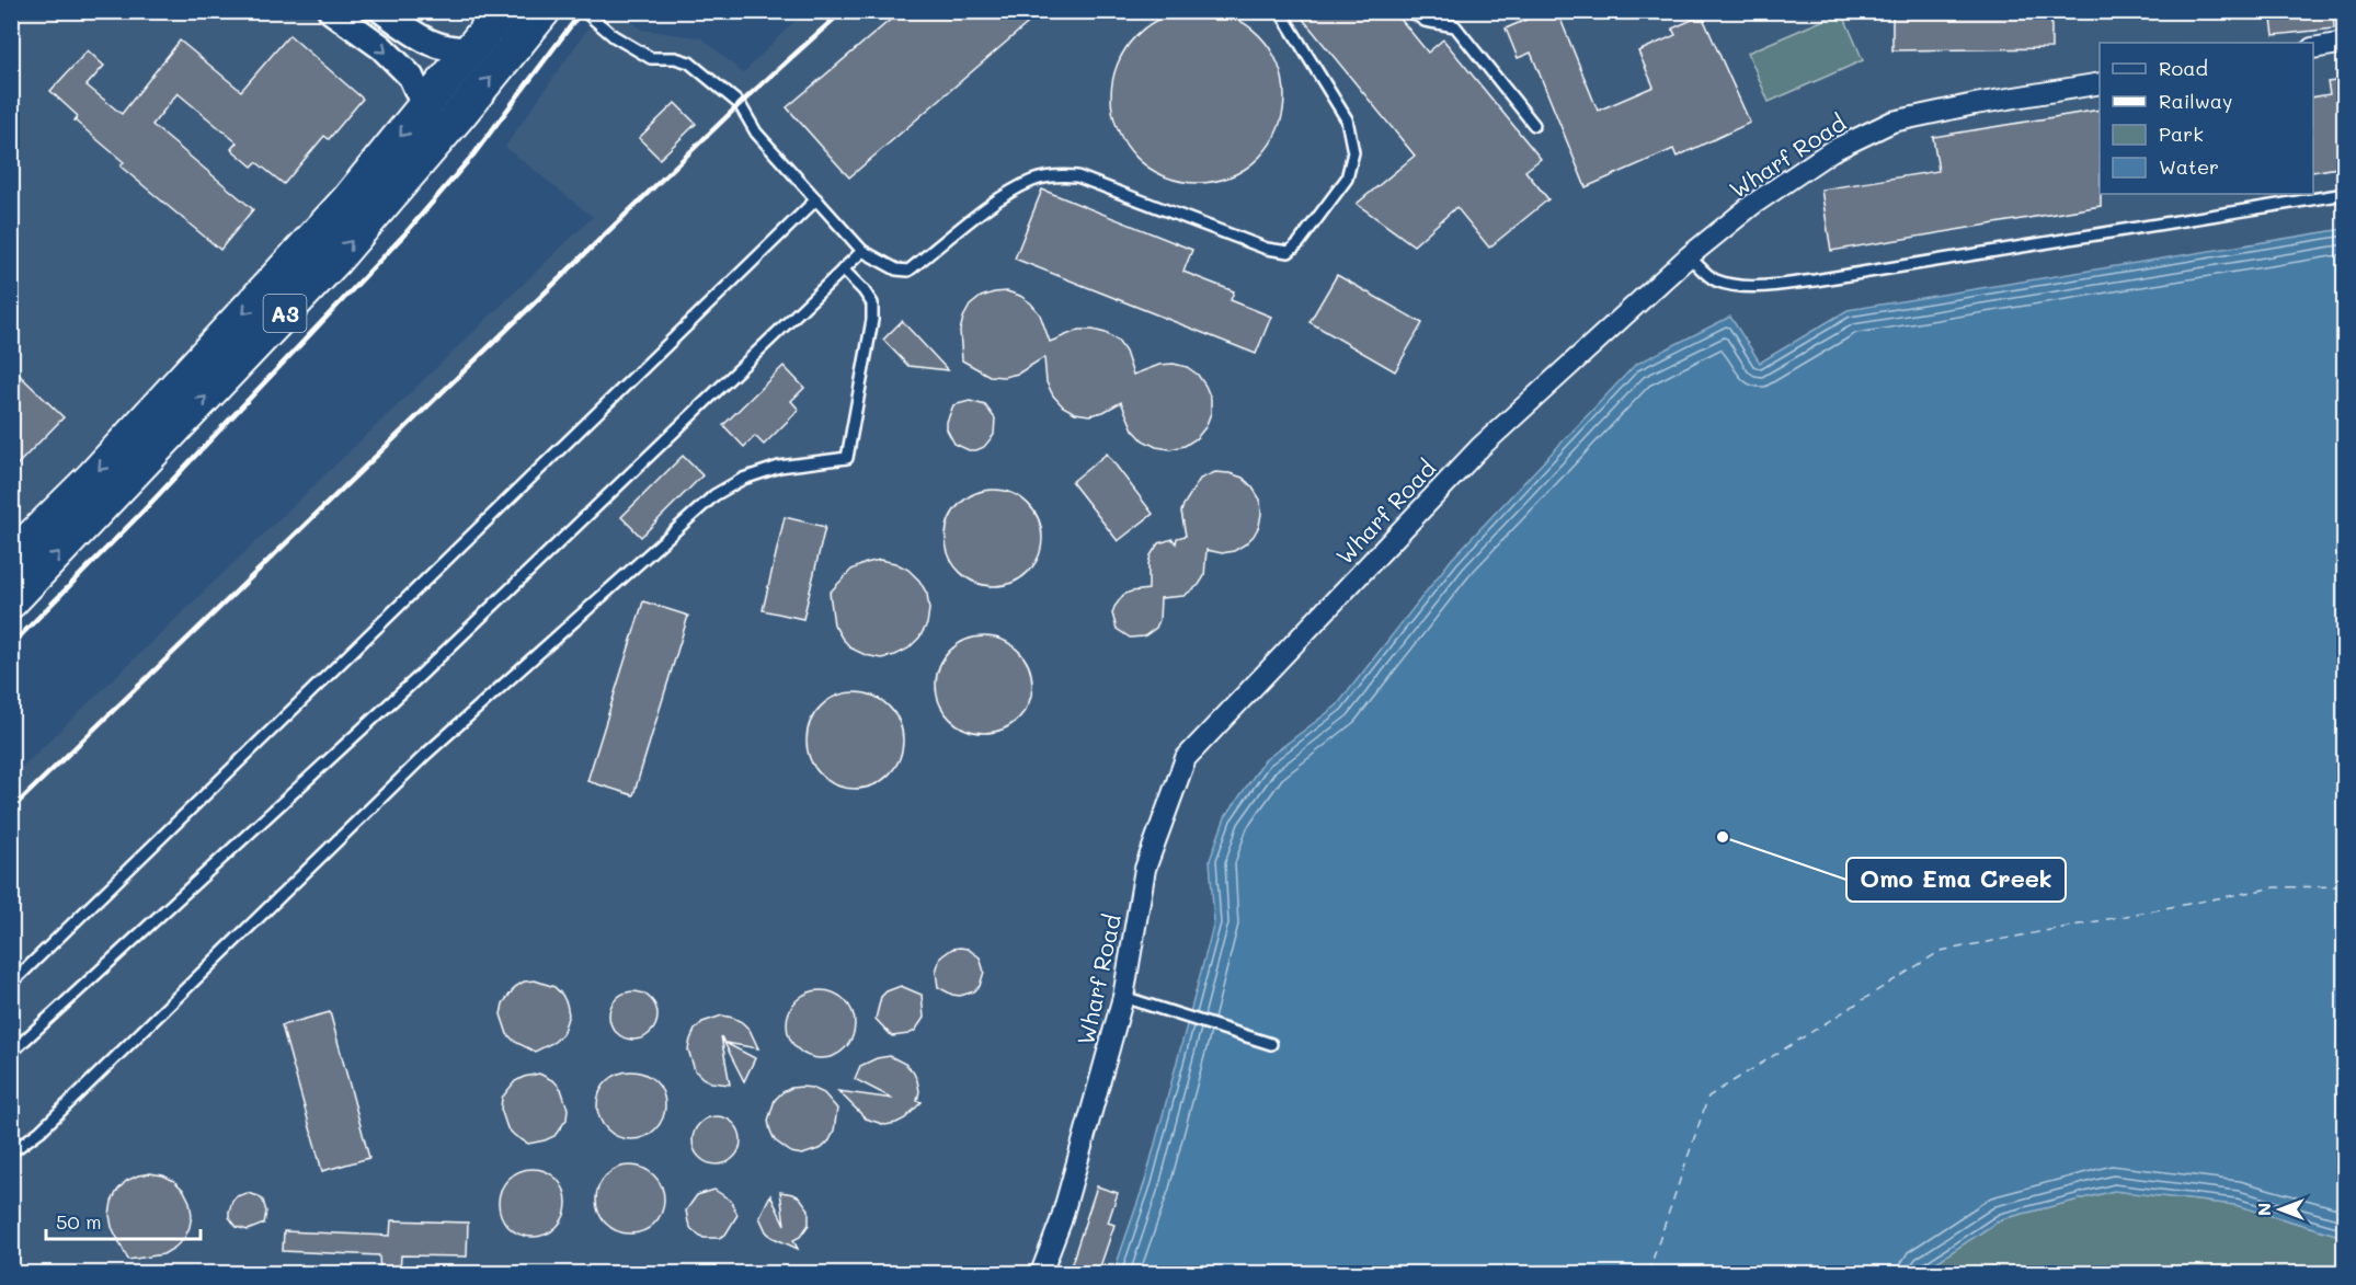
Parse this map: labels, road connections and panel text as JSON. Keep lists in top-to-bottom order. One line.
{"streets":{"highway":["A3"],"street":["Wharf Road"]},"places":["Omo Ema Creek"],"legend":["Road","Railway","Park","Water"],"scale_bar":"50 m","north":"left"}
